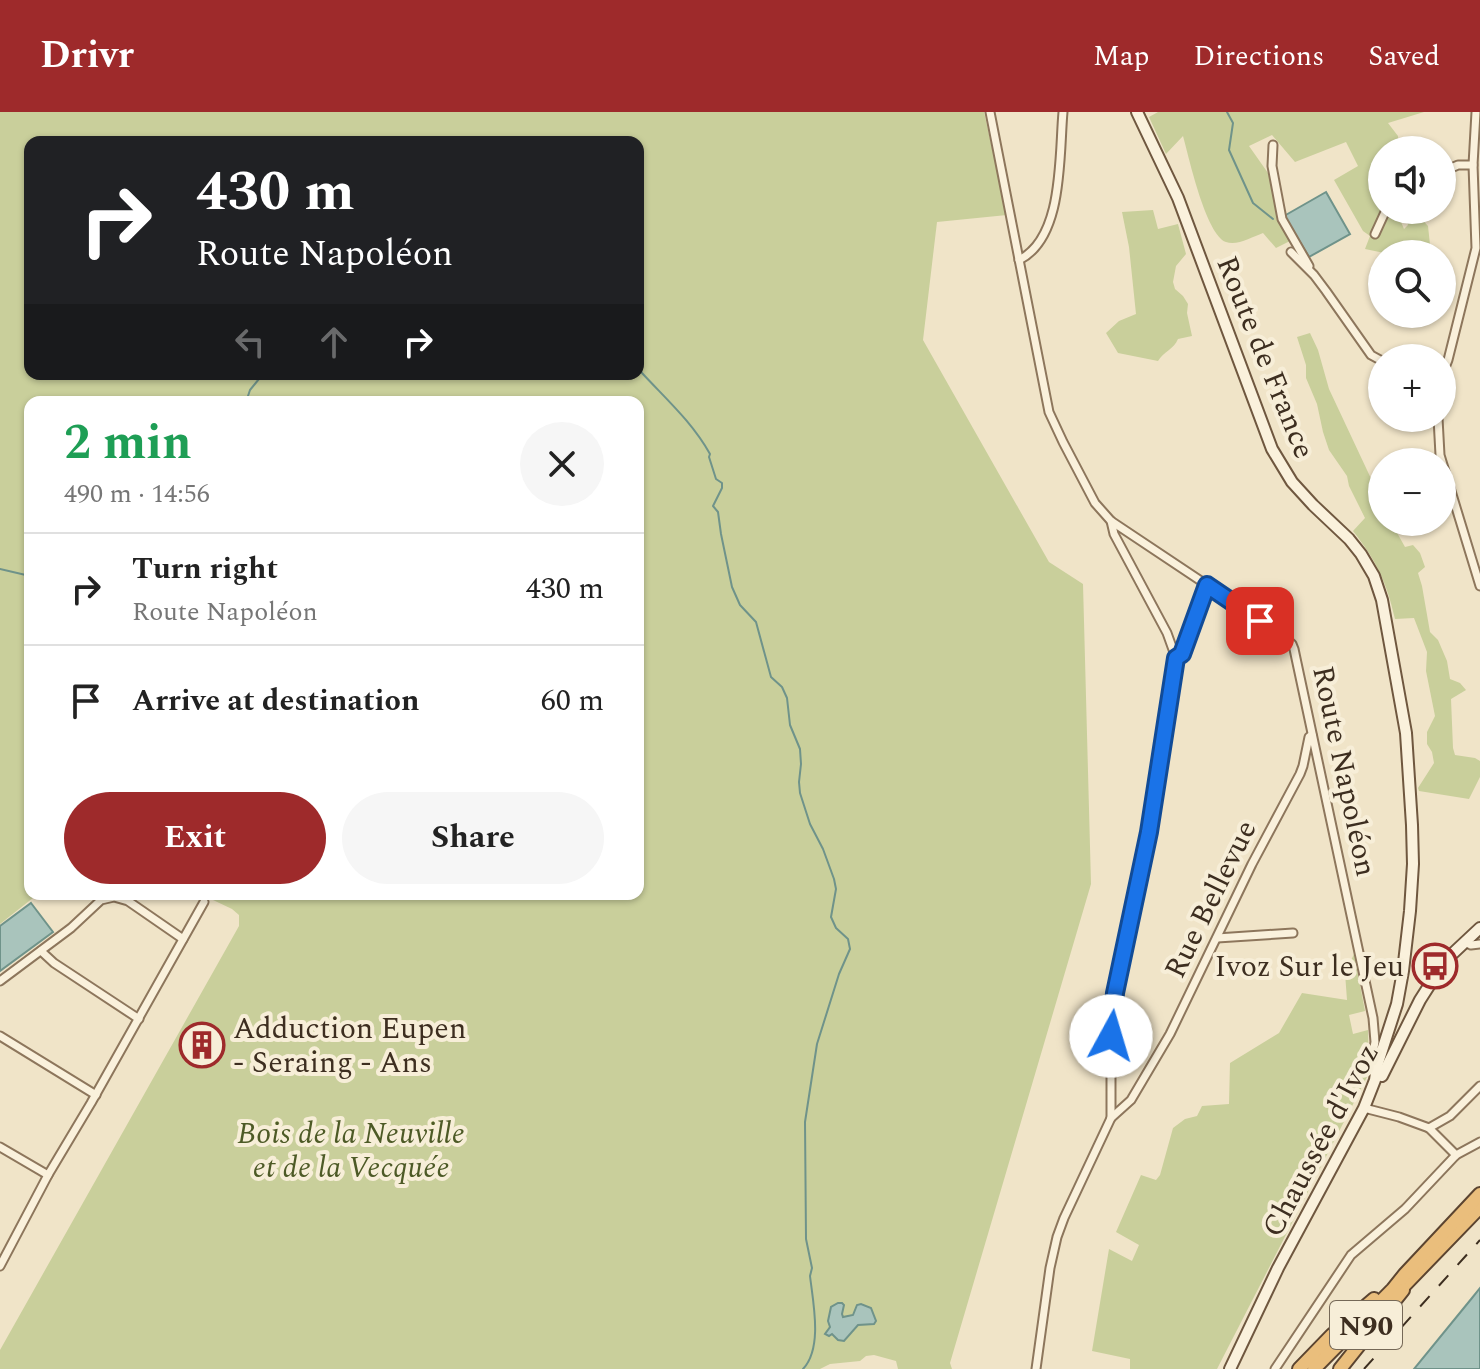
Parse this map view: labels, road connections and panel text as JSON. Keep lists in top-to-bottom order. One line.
{"streets":{"highway":["N90"],"main road":["Route de France","Chaussée d'Ivoz"],"street":["Route Napoléon","Rue Bellevue"]},"crossings":[["Route de France","Route Napoléon"],["Route de France","Chaussée d'Ivoz"],["Route Napoléon","Rue Bellevue"],["Route Napoléon","Chaussée d'Ivoz"]],"parks":["Bois de la Neuville et de la Vecquée"],"places":{"bus stop":["Ivoz Sur le Jeu"],"building":["Adduction Eupen - Seraing - Ans"]},"page":{"header":"Drivr","nav":["Map","Directions","Saved"],"map_buttons":["+","−"],"turn":["430 m","Route Napoléon"],"heading":["2 min","490 m · 14:56"],"list":[{"name":"Turn right","note":"Route Napoléon","value":"430 m"},{"name":"Arrive at destination","value":"60 m"}],"buttons":["Exit","Share"]}}
